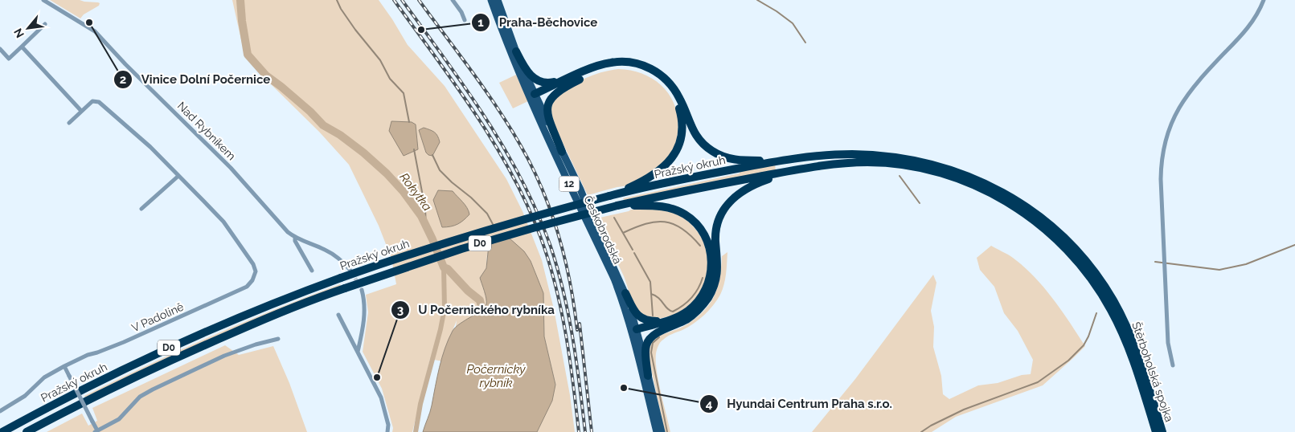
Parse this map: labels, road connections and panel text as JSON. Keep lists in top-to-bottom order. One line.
{"streets":{"highway":["Pražský okruh","D0","Štěrboholská spojka"],"main road":["12","Českobrodská"],"street":["Nad Rybníkem","V Padolině"]},"crossings":[["Pražský okruh","Štěrboholská spojka"]],"water":["Rokytka","Počernický rybník"],"places":["Vinice Dolní Počernice","Praha-Běchovice","U Počernického rybníka","Hyundai Centrum Praha s.r.o."],"north":"bottom left"}
